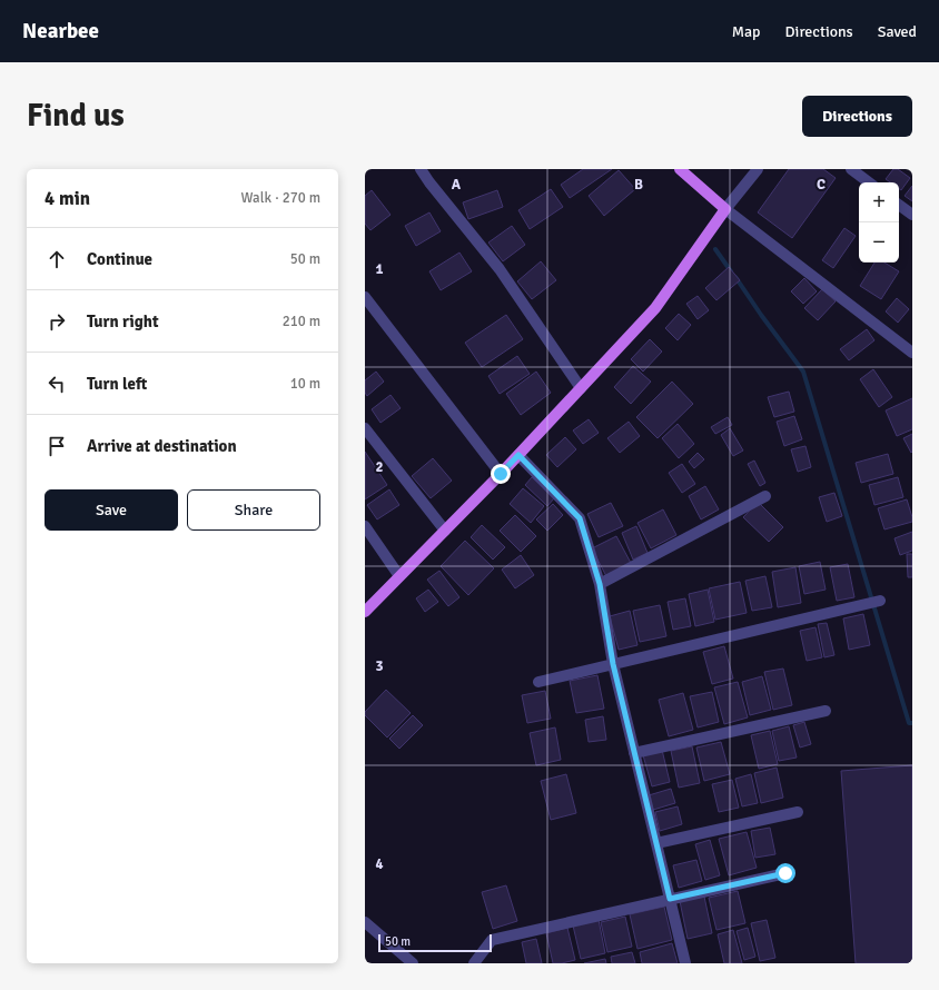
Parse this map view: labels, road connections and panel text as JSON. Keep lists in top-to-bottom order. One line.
{"scale_bar":"50 m","page":{"header":"Nearbee","nav":["Map","Directions","Saved"],"buttons":["Directions",["Save","Share"]],"title":"Find us","heading":["4 min","Walk · 270 m"],"map_buttons":["+","−"],"list":[["Continue","50 m"],["Turn right","210 m"],["Turn left","10 m"],"Arrive at destination"],"scale":"50 m"},"grid":{"columns":["A","B","C"],"rows":["1","2","3","4"]}}
